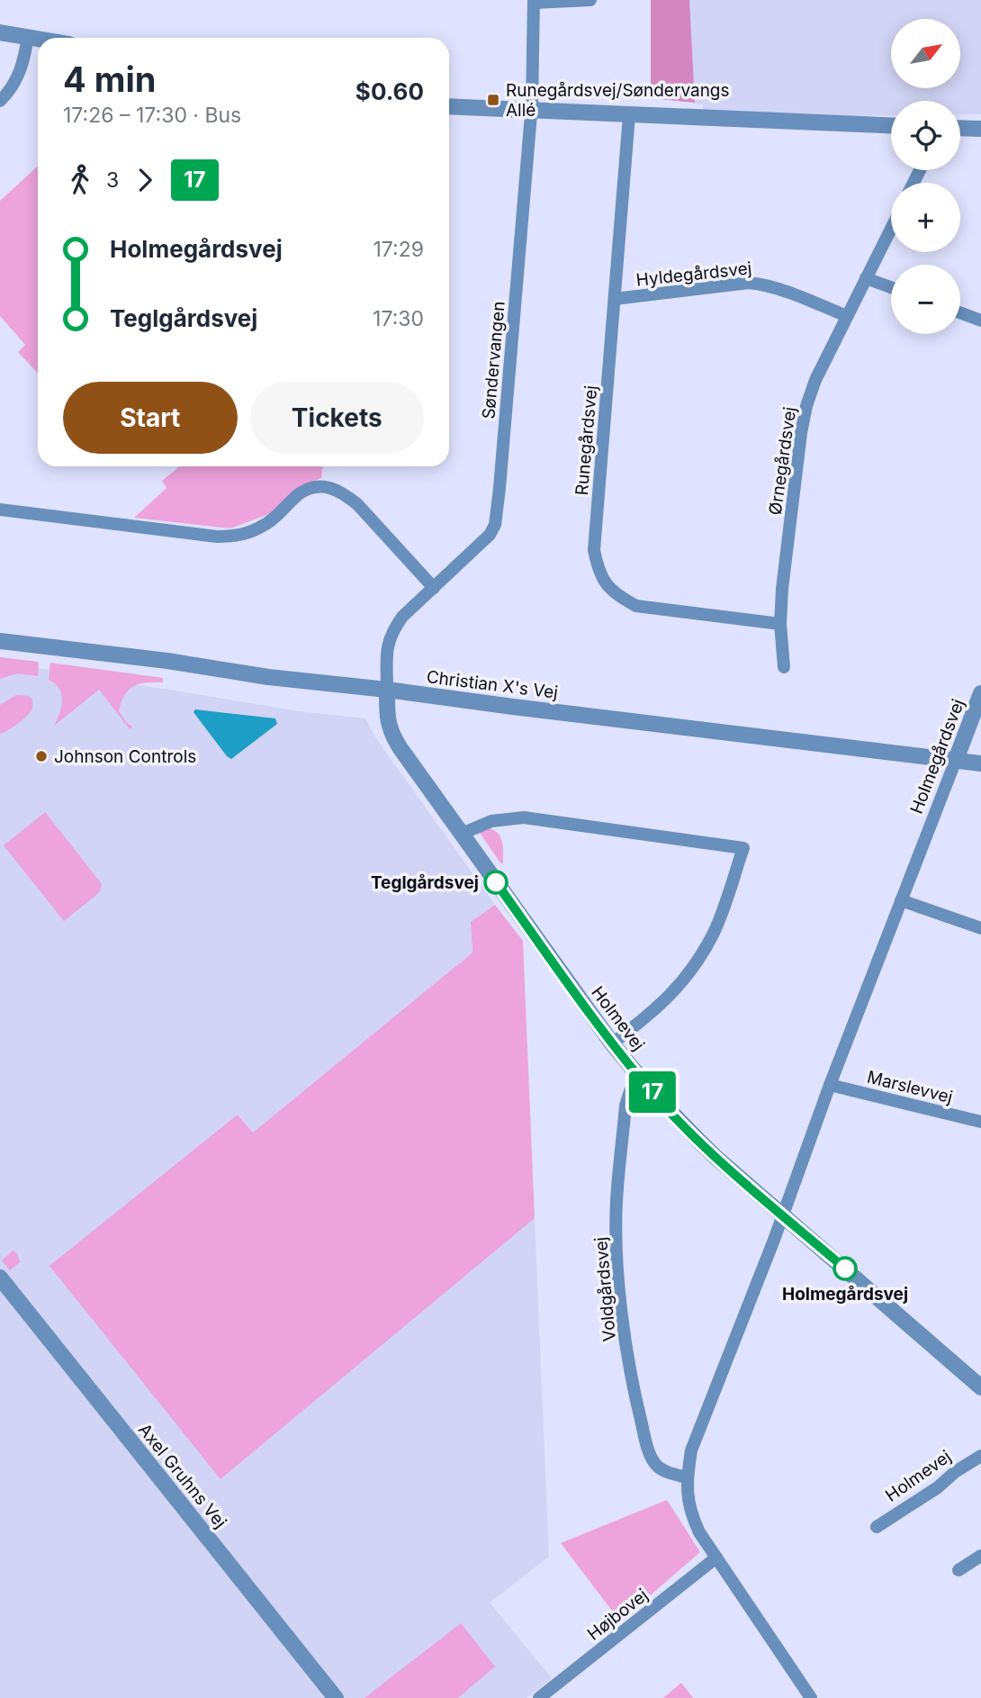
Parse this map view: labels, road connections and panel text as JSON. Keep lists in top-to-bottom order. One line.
{"streets":{"street":["Hyldegårdsvej","Søndervangen","Runegårdsvej","Ørnegårdsvej","Christian X's Vej","Holmegårdsvej","Holmevej","Marslevvej","Voldgårdsvej","Axel Gruhns Vej","Højbovej"]},"crossings":[["Hyldegårdsvej","Runegårdsvej"],["Hyldegårdsvej","Ørnegårdsvej"],["Søndervangen","Christian X's Vej"],["Søndervangen","Holmevej"],["Runegårdsvej","Ørnegårdsvej"],["Christian X's Vej","Holmegårdsvej"],["Christian X's Vej","Holmevej"],["Holmegårdsvej","Holmevej"],["Holmegårdsvej","Marslevvej"],["Holmegårdsvej","Voldgårdsvej"],["Holmegårdsvej","Højbovej"],["Holmevej","Voldgårdsvej"]],"places":{"transit":["Runegårdsvej/Søndervangs Allé"],"other":["Johnson Controls","Teglgårdsvej","Holmegårdsvej"]},"lines":["bus line 17"],"north":"top right","page":{"on_map":"17","map_buttons":["+","−"],"heading":["4 min","17:26 – 17:30 · Bus","$0.60"],"legs":["3","17"],"list":[{"name":"Holmegårdsvej","value":"17:29"},{"name":"Teglgårdsvej","value":"17:30"}],"buttons":["Start","Tickets"]}}
